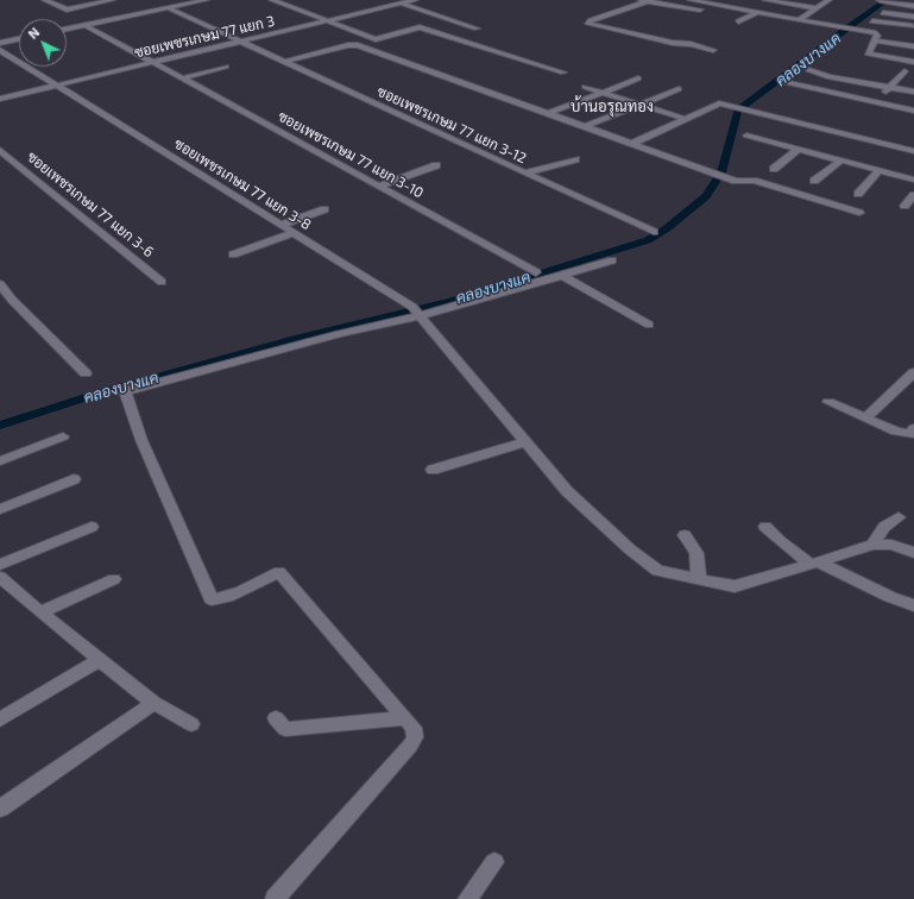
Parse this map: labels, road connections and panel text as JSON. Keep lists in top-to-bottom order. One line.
{"streets":{"street":["ซอยเพชรเกษม 77 แยก 3","ซอยเพชรเกษม 77 แยก 3-12","ซอยเพชรเกษม 77 แยก 3-10","ซอยเพชรเกษม 77 แยก 3-8","ซอยเพชรเกษม 77 แยก 3-6"]},"crossings":[["ซอยเพชรเกษม 77 แยก 3","ซอยเพชรเกษม 77 แยก 3-12"],["ซอยเพชรเกษม 77 แยก 3","ซอยเพชรเกษม 77 แยก 3-10"],["ซอยเพชรเกษม 77 แยก 3","ซอยเพชรเกษม 77 แยก 3-8"]],"districts":["บ้านอรุณทอง"],"water":["คลองบางแค"],"north":"top left"}
